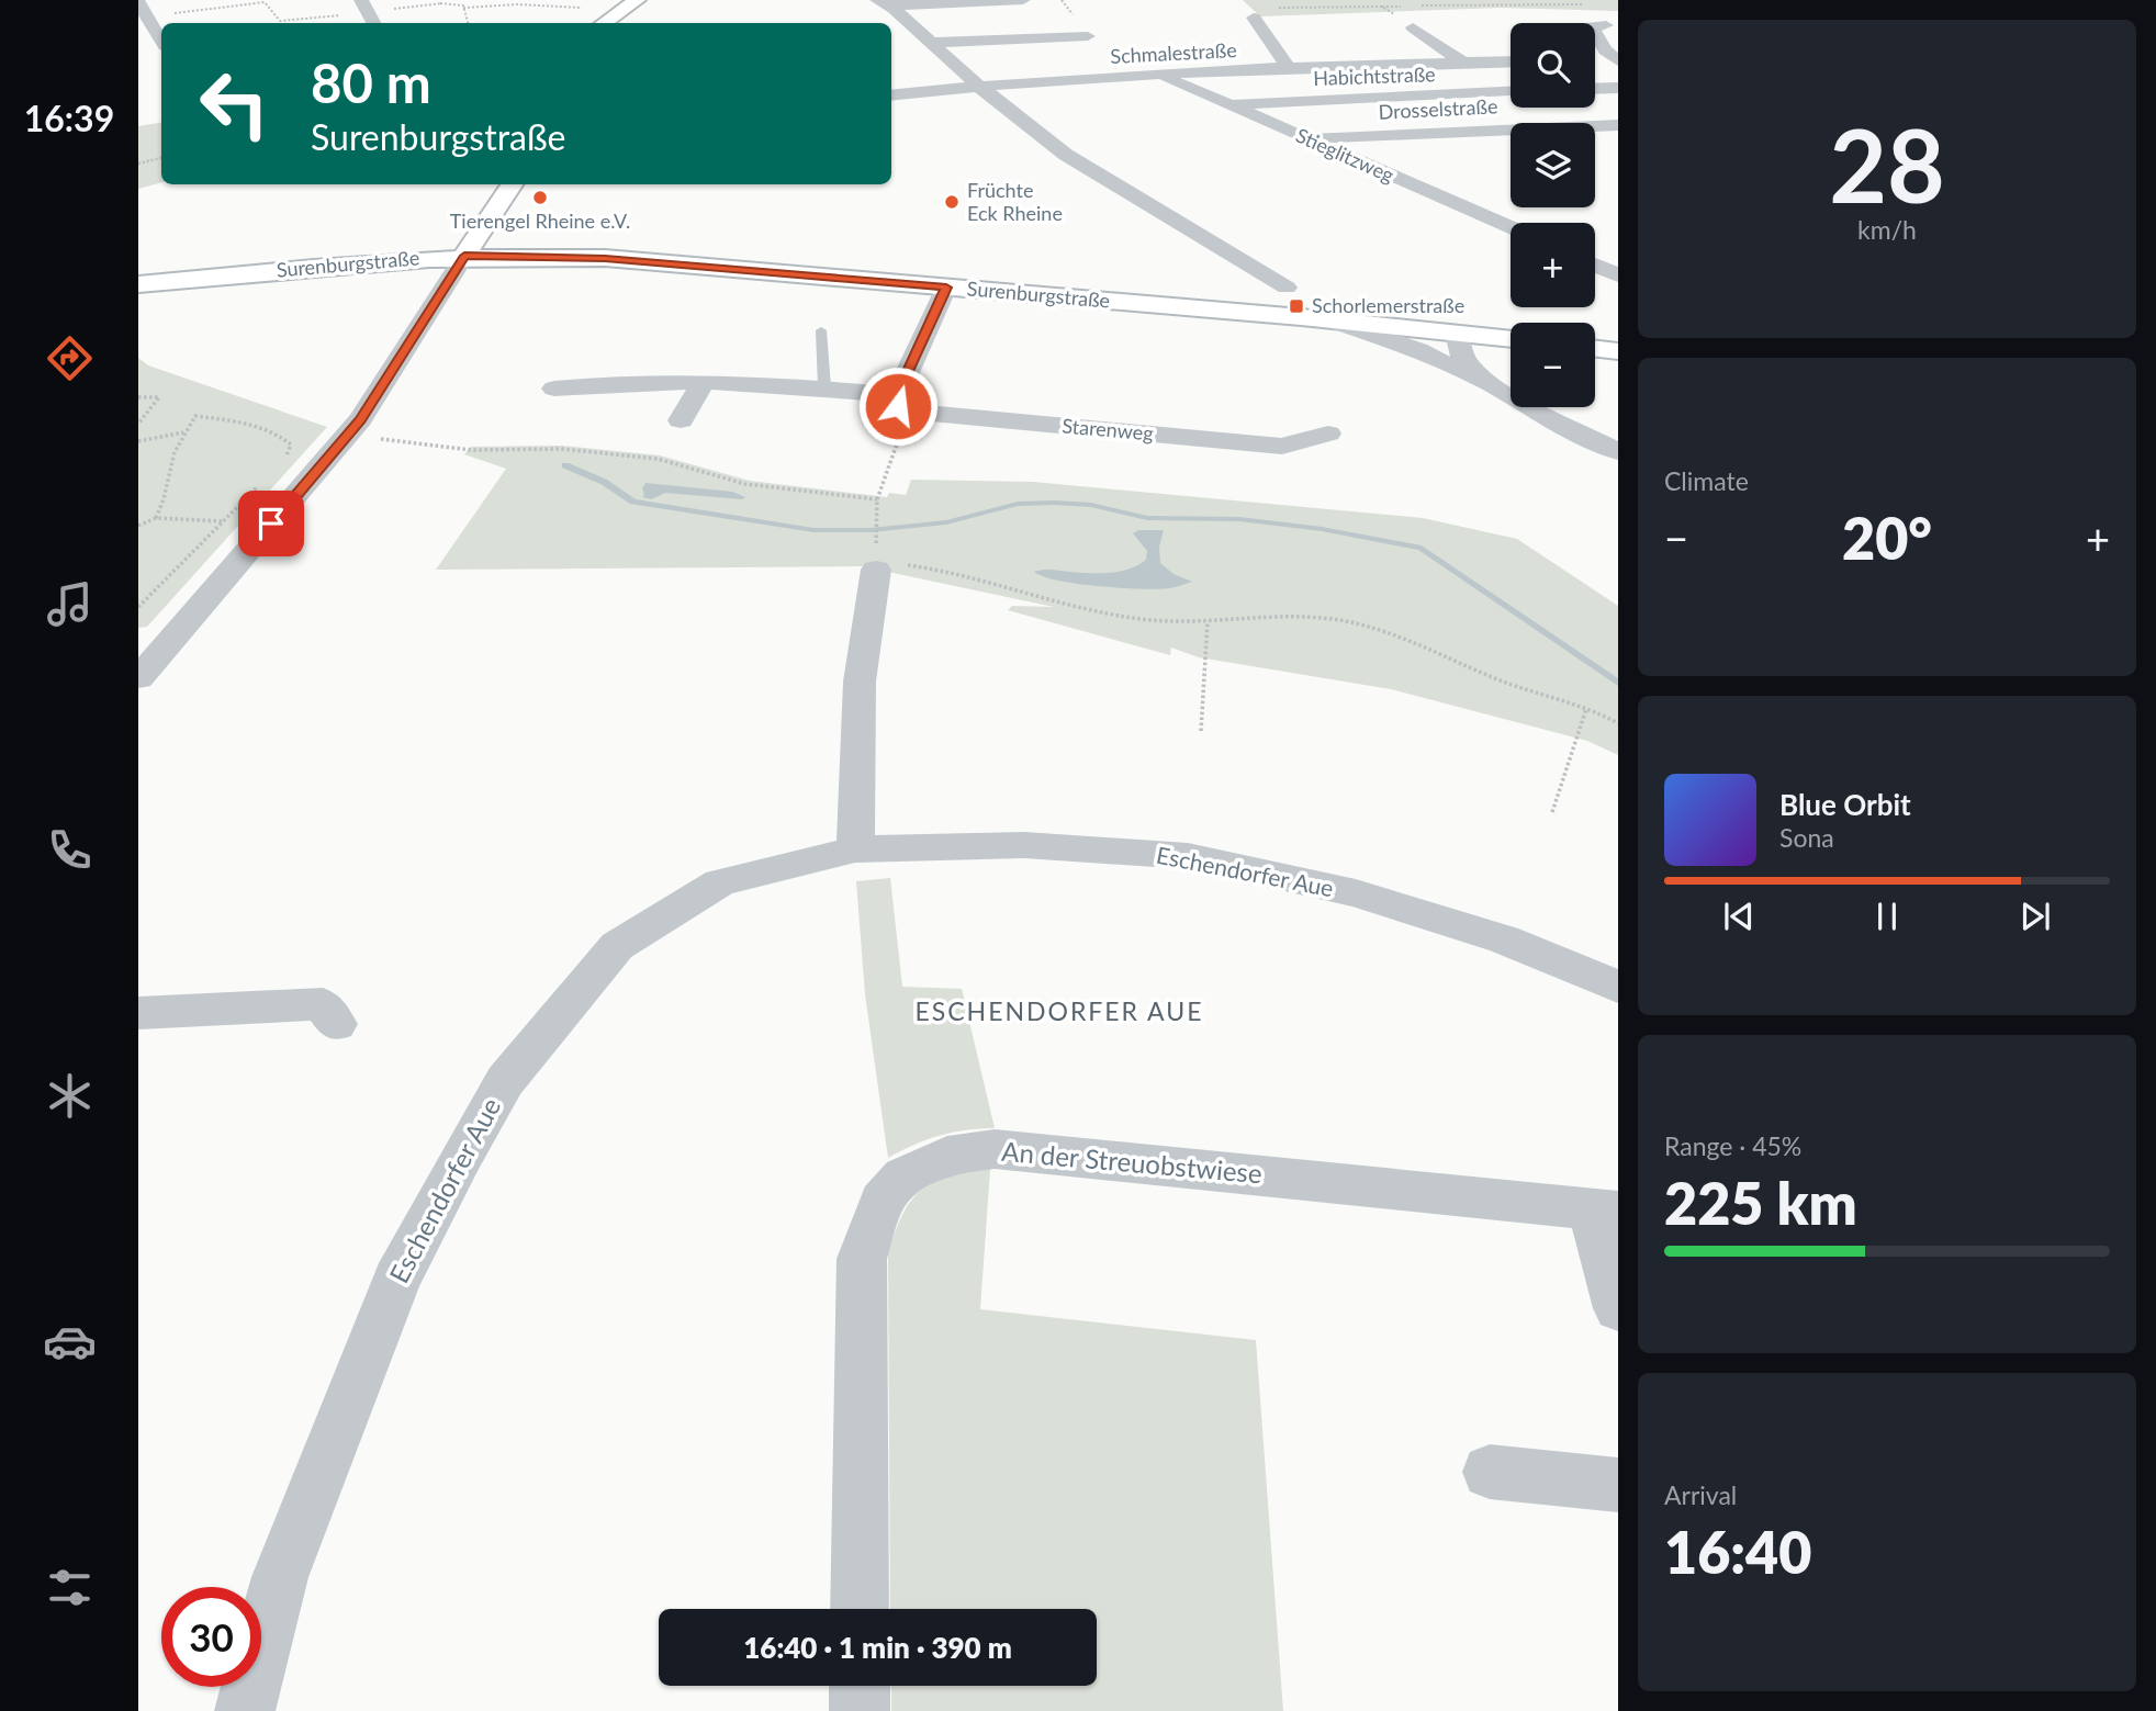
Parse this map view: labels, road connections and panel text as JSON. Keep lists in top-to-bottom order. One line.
{"streets":{"street":["Schmalestraße","Habichtstraße","Drosselstraße","Stieglitzweg","Surenburgstraße","Starenweg","Eschendorfer Aue","An der Streuobstwiese"]},"crossings":[["Schmalestraße","Stieglitzweg"],["Habichtstraße","Stieglitzweg"],["Drosselstraße","Stieglitzweg"]],"districts":["ESCHENDORFER AUE"],"places":{"other":["Tierengel Rheine e.V.","Früchte Eck Rheine"],"transit":["Schorlemerstraße"]},"page":{"tabs":"16:39","tile":[["28","km/h"],"Climate",["Range · 45%","225 km"],["Arrival","16:40"]],"map_buttons":["+","−"],"turn":["80 m","Surenburgstraße"],"heat":["−","20°","+"],"song":["Blue Orbit","Sona"],"limit":"30","trip":"16:40 · 1 min · 390 m"}}
